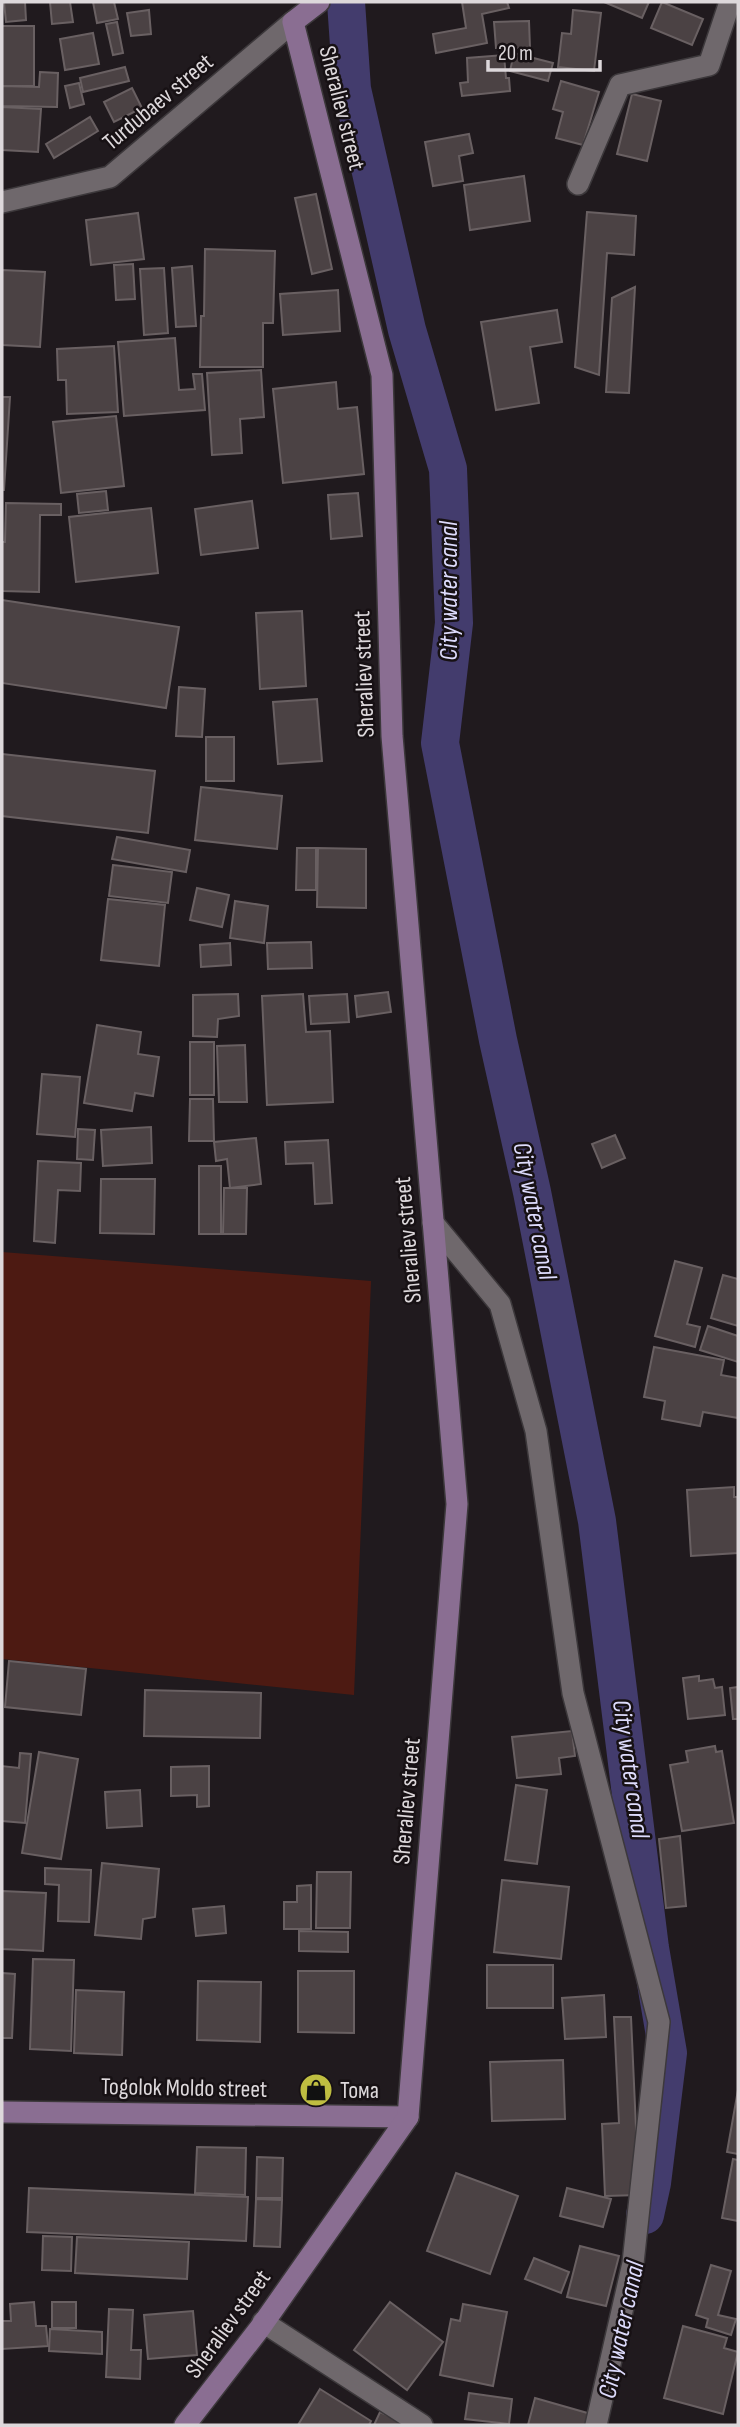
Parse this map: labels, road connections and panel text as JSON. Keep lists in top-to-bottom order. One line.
{"streets":{"street":["Turdubaev street","Sheraliev street","Togolok Moldo street"]},"crossings":[["Turdubaev street","Sheraliev street"],["Sheraliev street","Togolok Moldo street"]],"water":["City water canal"],"places":{"shop":["Тома"]},"scale_bar":"20 m"}
